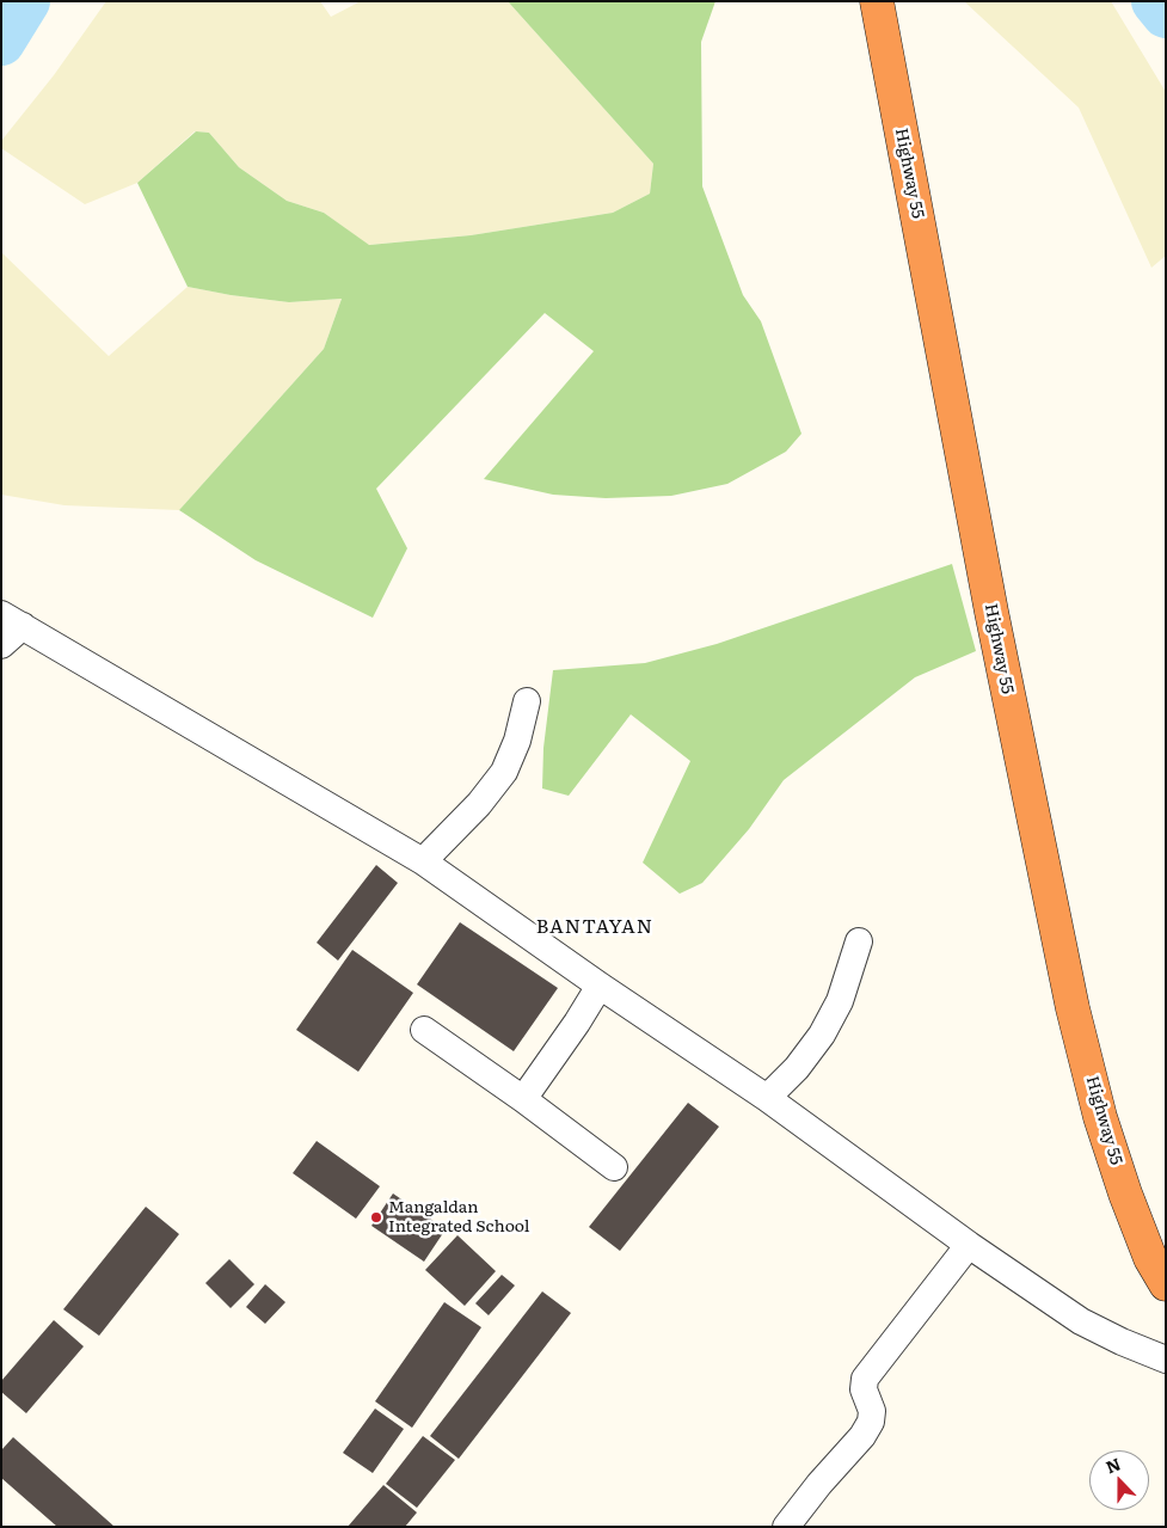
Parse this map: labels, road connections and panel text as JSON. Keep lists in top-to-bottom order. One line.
{"streets":{"highway":["Highway 55"]},"districts":["BANTAYAN"],"places":["Mangaldan Integrated School"],"north":"top"}
